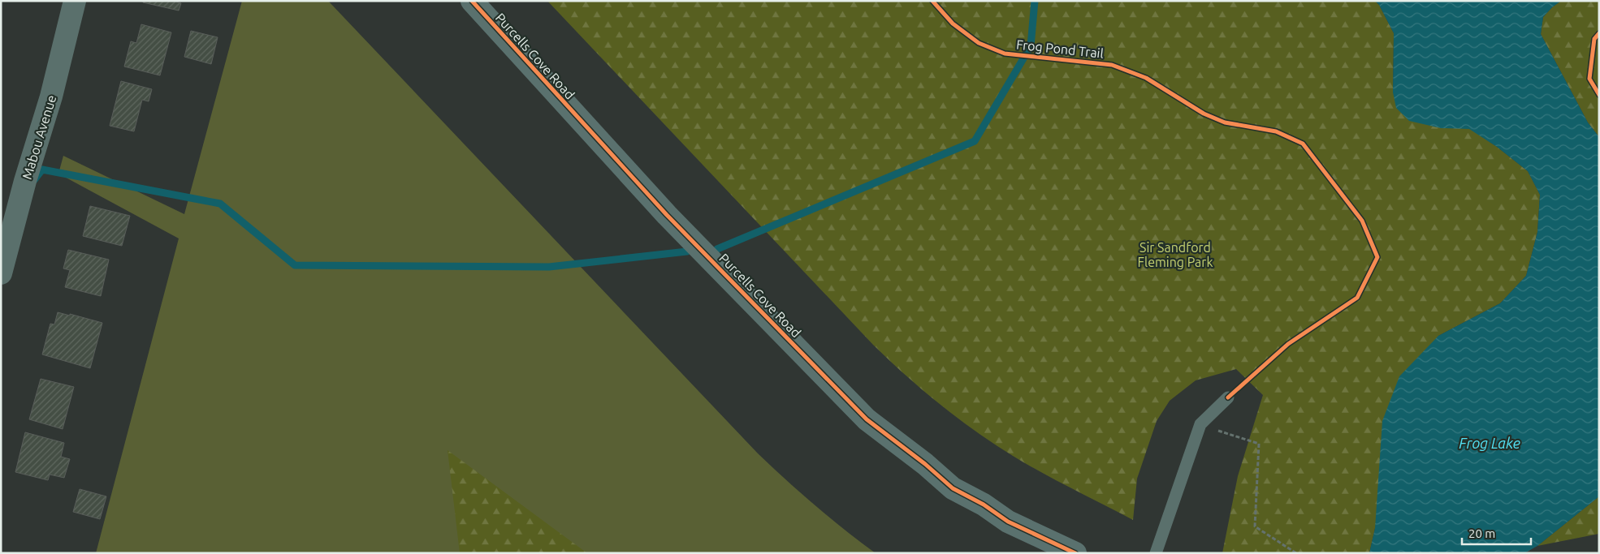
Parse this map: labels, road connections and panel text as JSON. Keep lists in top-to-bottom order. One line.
{"streets":{"main road":["Purcells Cove Road"],"street":["Mabou Avenue"],"cycle path":["Frog Pond Trail"]},"water":["Frog Lake"],"parks":["Sir Sandford Fleming Park"],"scale_bar":"20 m"}
